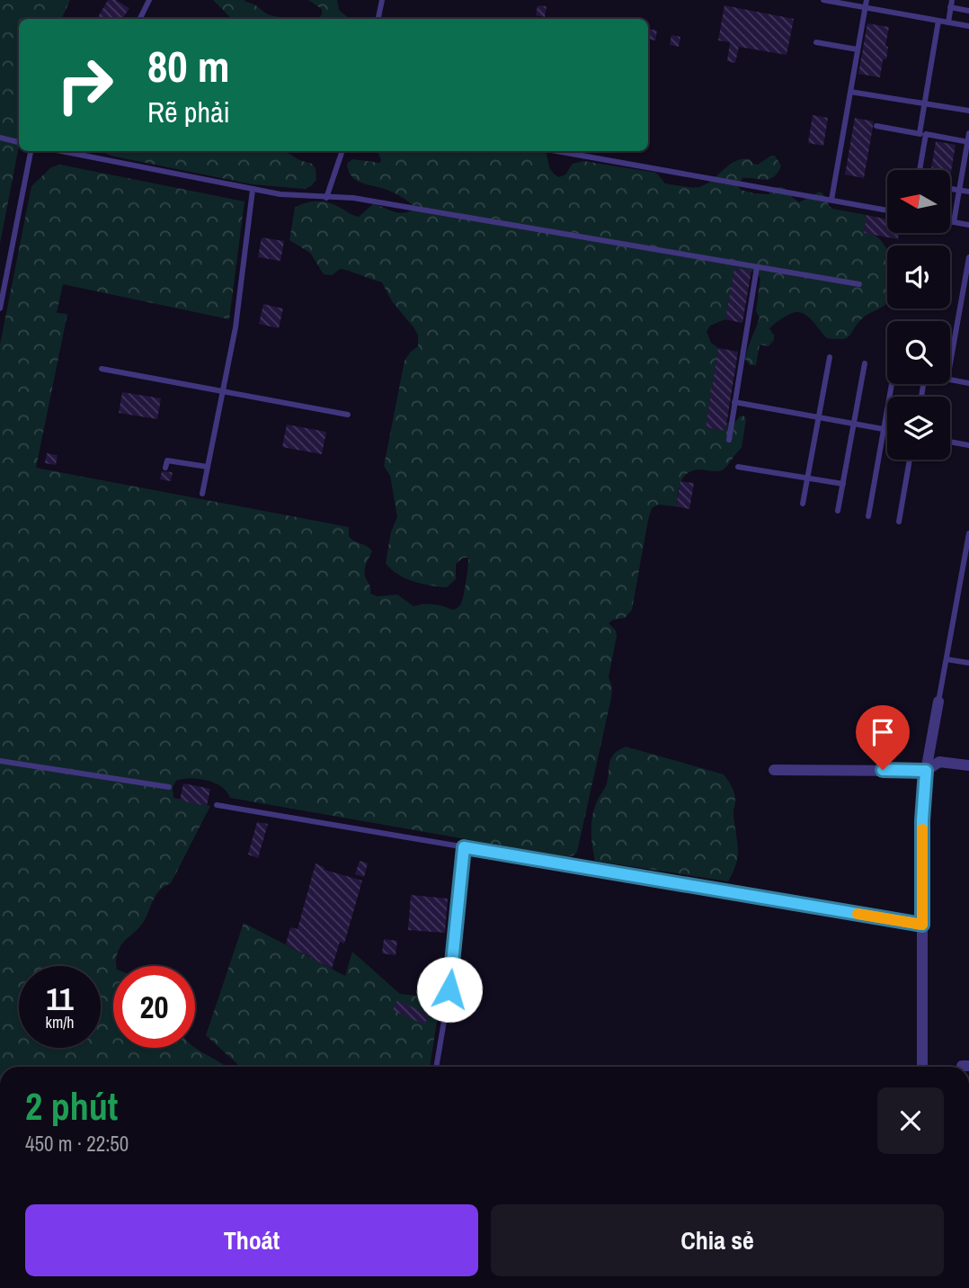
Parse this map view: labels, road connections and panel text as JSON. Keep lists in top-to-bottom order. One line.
{"north":"left","page":{"turn":["80 m","Rẽ phải"],"speed":"11 km/h","limit":"20","heading":["2 phút","450 m · 22:50"],"buttons":["Thoát","Chia sẻ"]}}
